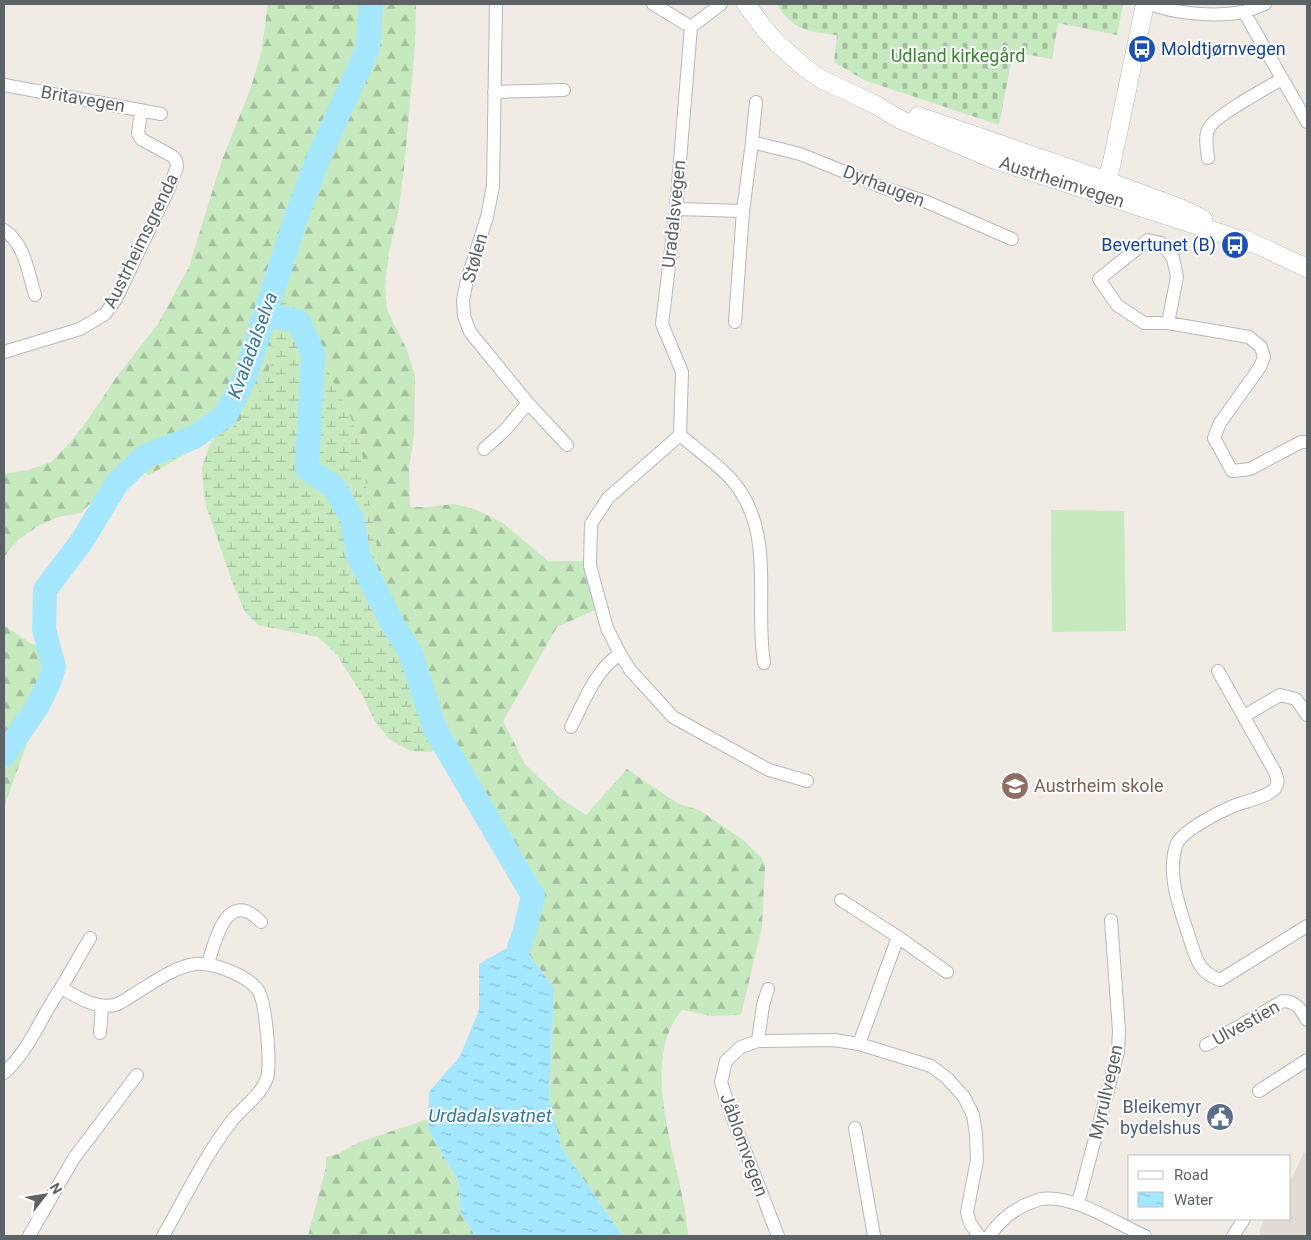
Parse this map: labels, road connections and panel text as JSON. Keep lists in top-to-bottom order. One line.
{"streets":{"main road":["Austrheimvegen"],"street":["Britavegen","Dyrhaugen","Uradalsvegen","Austrheimsgrenda","Stølen","Ulvestien","Myrullvegen","Jåblomvegen"]},"crossings":[["Britavegen","Austrheimsgrenda"]],"water":["Kvaladalselva","Urdadalsvatnet"],"parks":["Udland kirkegård"],"places":{"bus stop":["Moldtjørnvegen","Bevertunet (B)"],"school or university":["Austrheim skole"],"public building":["Bleikemyr bydelshus"]},"legend":["Road","Water"],"north":"top right"}
